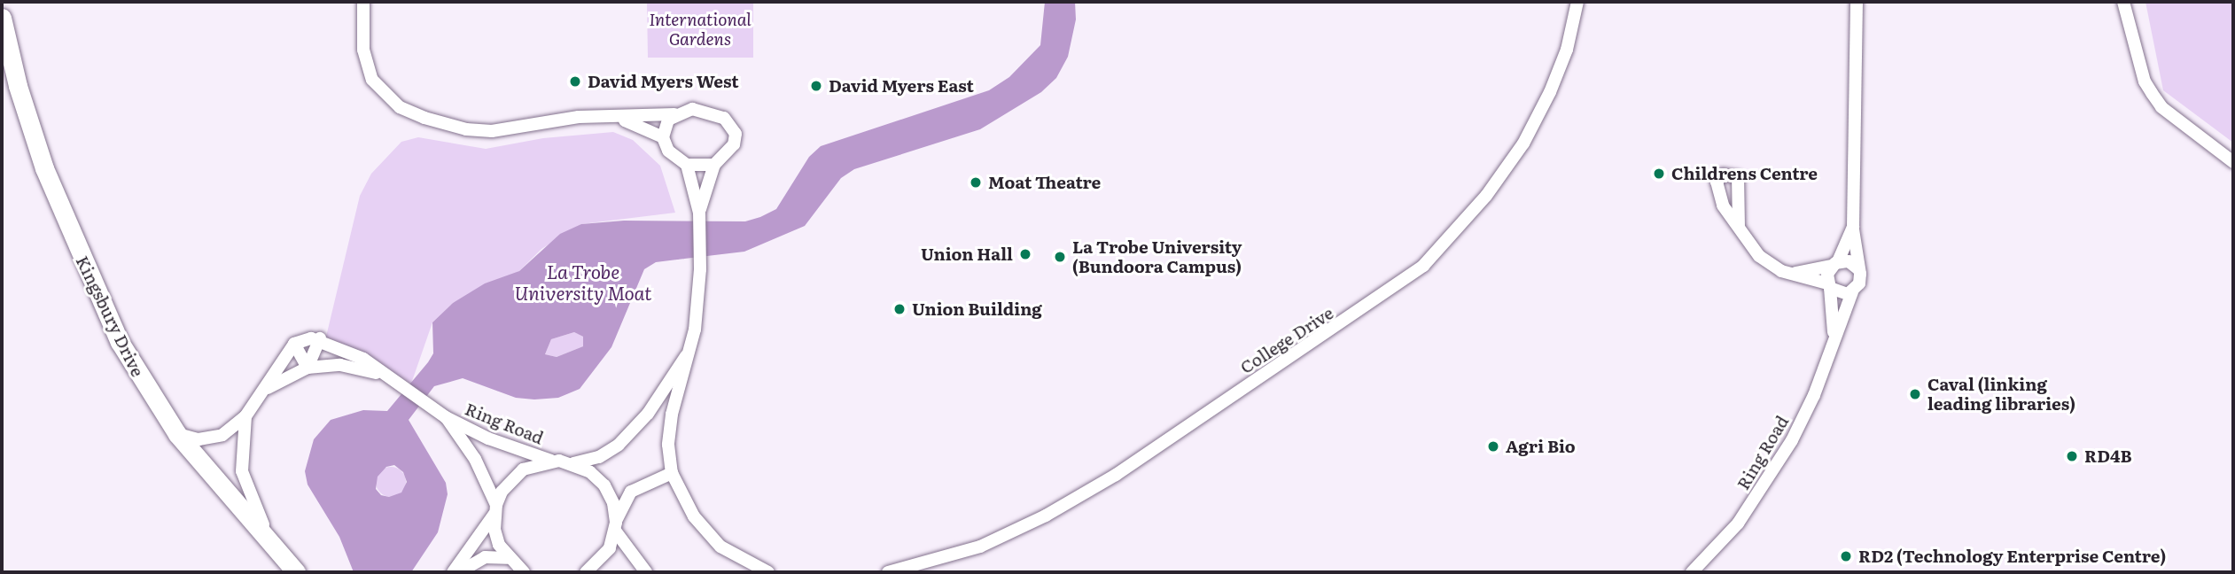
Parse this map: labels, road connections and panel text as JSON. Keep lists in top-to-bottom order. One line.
{"streets":{"main road":["Kingsbury Drive"],"street":["College Drive","Ring Road"]},"crossings":[["Kingsbury Drive","Ring Road"]],"water":["La Trobe University Moat"],"parks":["International Gardens"],"places":["David Myers West","David Myers East","Childrens Centre","Moat Theatre","Union Hall","La Trobe University (Bundoora Campus)","Union Building","Caval (linking leading libraries)","Agri Bio","RD4B","RD2 (Technology Enterprise Centre)"]}
